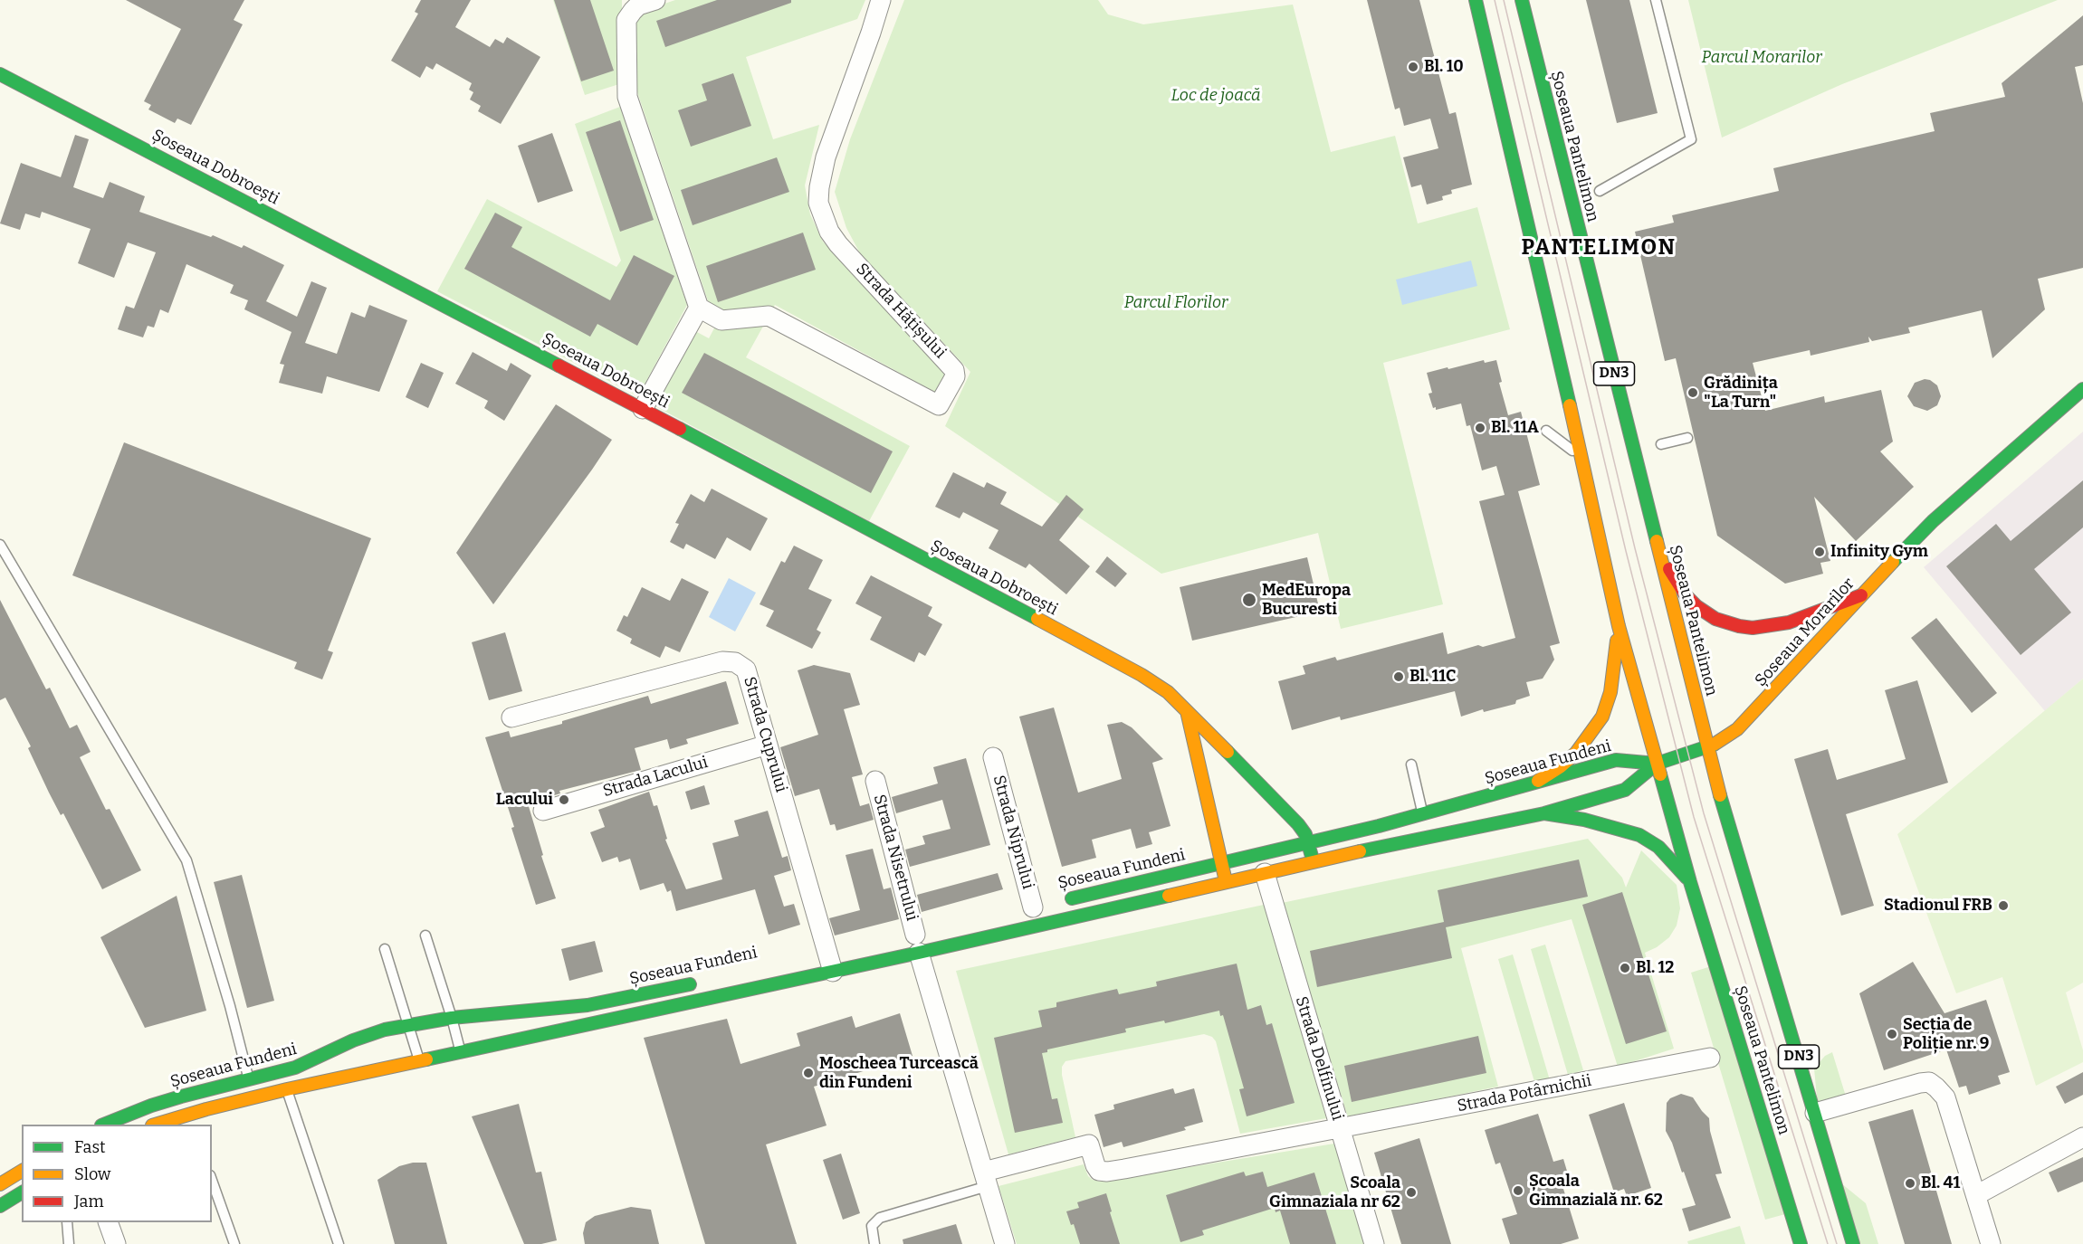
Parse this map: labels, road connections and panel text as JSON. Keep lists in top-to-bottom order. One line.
{"streets":{"main road":["Șoseaua Pantelimon","Șoseaua Dobroești","DN3","Șoseaua Morarilor","Șoseaua Fundeni"],"street":["Strada Hățișului","Strada Cuprului","Strada Lacului","Strada Niprului","Strada Nisetrului","Strada Delfinului","Strada Potârnichii"]},"crossings":[["Șoseaua Pantelimon","Șoseaua Morarilor"],["Șoseaua Pantelimon","Șoseaua Fundeni"],["Șoseaua Dobroești","Șoseaua Fundeni"],["Șoseaua Morarilor","Șoseaua Fundeni"],["Strada Cuprului","Strada Lacului"],["Strada Nisetrului","Strada Potârnichii"],["Strada Delfinului","Strada Potârnichii"]],"districts":["PANTELIMON"],"parks":["Parcul Morarilor","Loc de joacă","Parcul Florilor"],"places":["Bl. 10","Grădinița \"La Turn\"","Bl. 11A","Infinity Gym","MedEuropa Bucuresti","Bl. 11C","Lacului","Stadionul FRB","Bl. 12","Secția de Poliție nr. 9","Moscheea Turcească din Fundeni","Bl. 41","Școala Gimnazială nr. 62","Scoala Gimnaziala nr 62"],"legend":["Fast","Slow","Jam"]}
